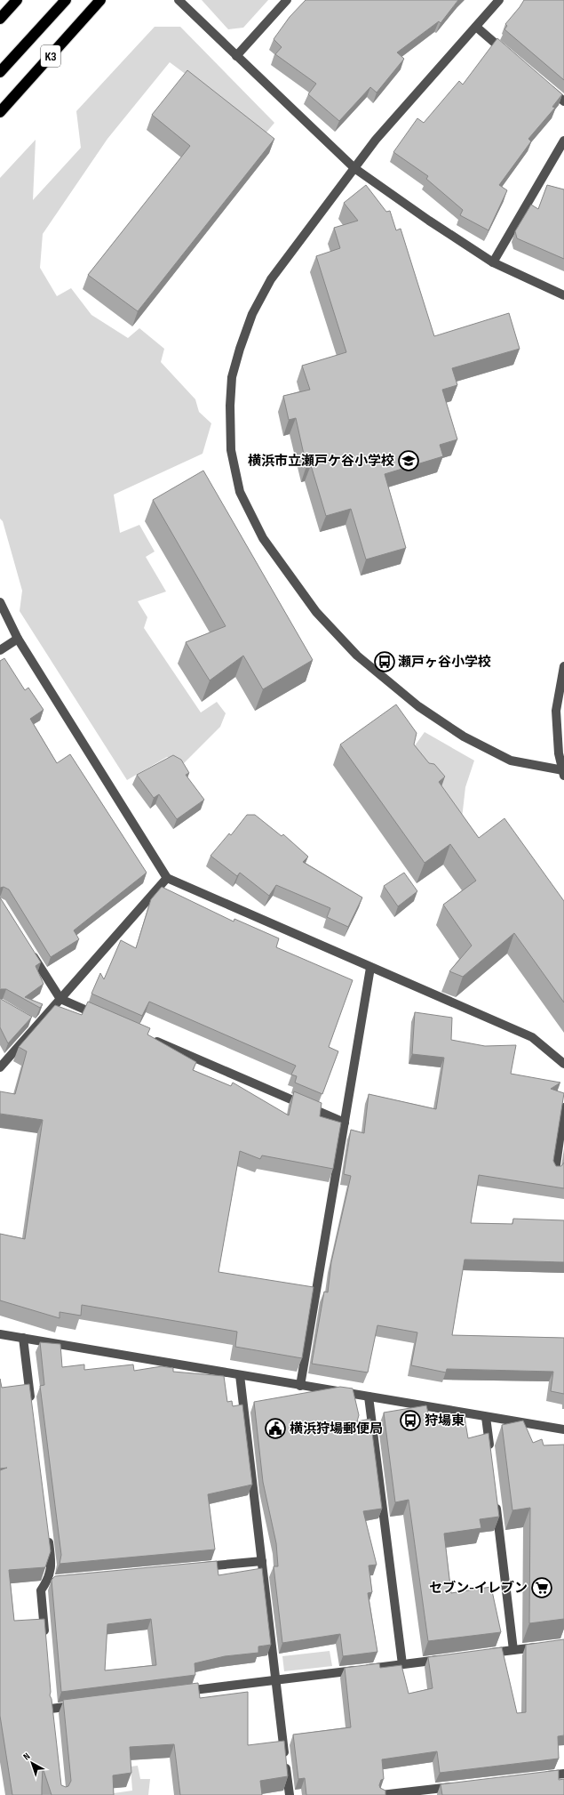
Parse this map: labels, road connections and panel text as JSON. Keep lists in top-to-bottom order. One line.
{"streets":{"highway":["K3"]},"places":{"school or university":["横浜市立瀬戸ケ谷小学校"],"bus stop":["瀬戸ヶ谷小学校","狩場東"],"public building":["横浜狩場郵便局"],"supermarket":["セブン-イレブン"]},"north":"top left"}
